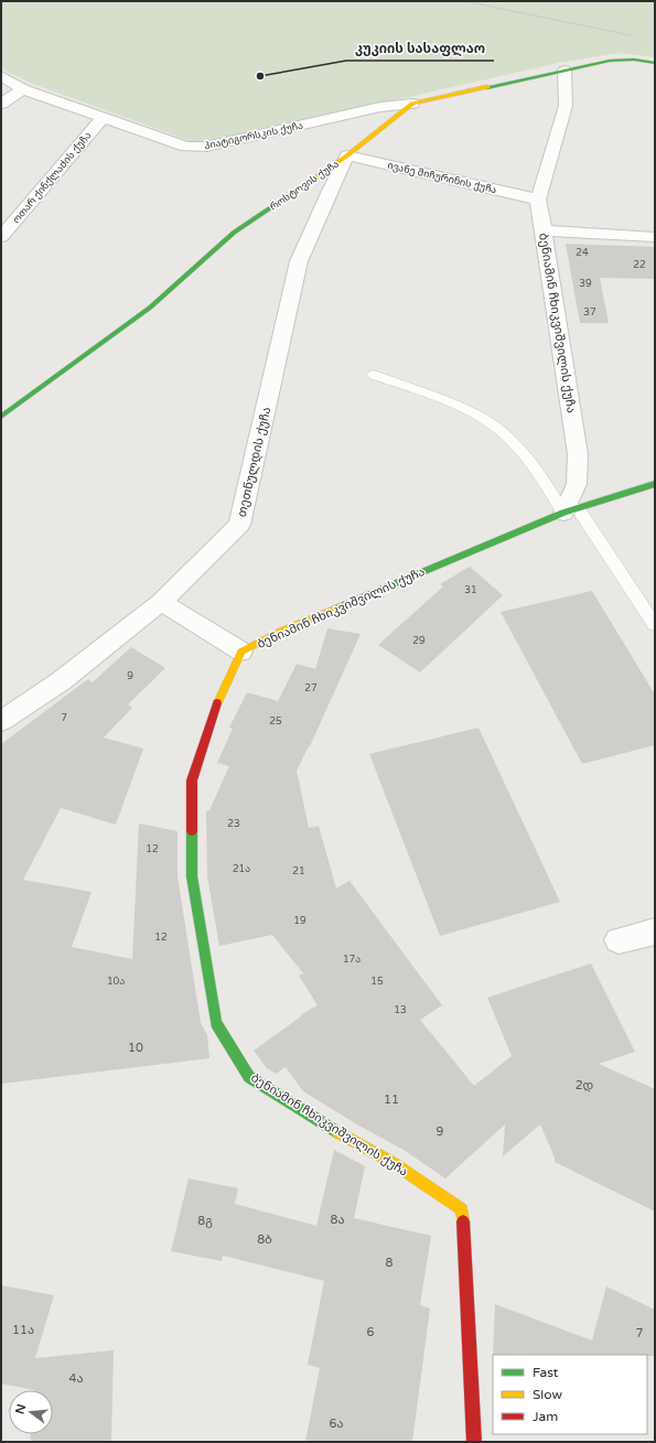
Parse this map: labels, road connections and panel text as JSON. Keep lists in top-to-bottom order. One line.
{"streets":{"street":["პიატიგორსკის ქუჩა","ოთარ ქინქლაძის ქუჩა","ივანე მიჩურინის ქუჩა","როსტოვის ქუჩა","ბენიამინ ჩხიკვიშვილის ქუჩა","თეთნულდის ქუჩა"]},"crossings":[["პიატიგორსკის ქუჩა","ოთარ ქინქლაძის ქუჩა"],["პიატიგორსკის ქუჩა","როსტოვის ქუჩა"],["ივანე მიჩურინის ქუჩა","როსტოვის ქუჩა"],["ივანე მიჩურინის ქუჩა","ბენიამინ ჩხიკვიშვილის ქუჩა"],["ივანე მიჩურინის ქუჩა","თეთნულდის ქუჩა"],["როსტოვის ქუჩა","ბენიამინ ჩხიკვიშვილის ქუჩა"],["როსტოვის ქუჩა","თეთნულდის ქუჩა"]],"places":["კუკიის სასაფლაო"],"house_numbers":["24","22","39","37","31","29","9","27","7","25","23","12","21ა","21","19","12","17ა","10ა","15","13","10","2დ","11","9","8ა","8გ","8ბ","8","11ა","6","7","4ა","6ა"],"legend":["Fast","Slow","Jam"],"north":"left"}
